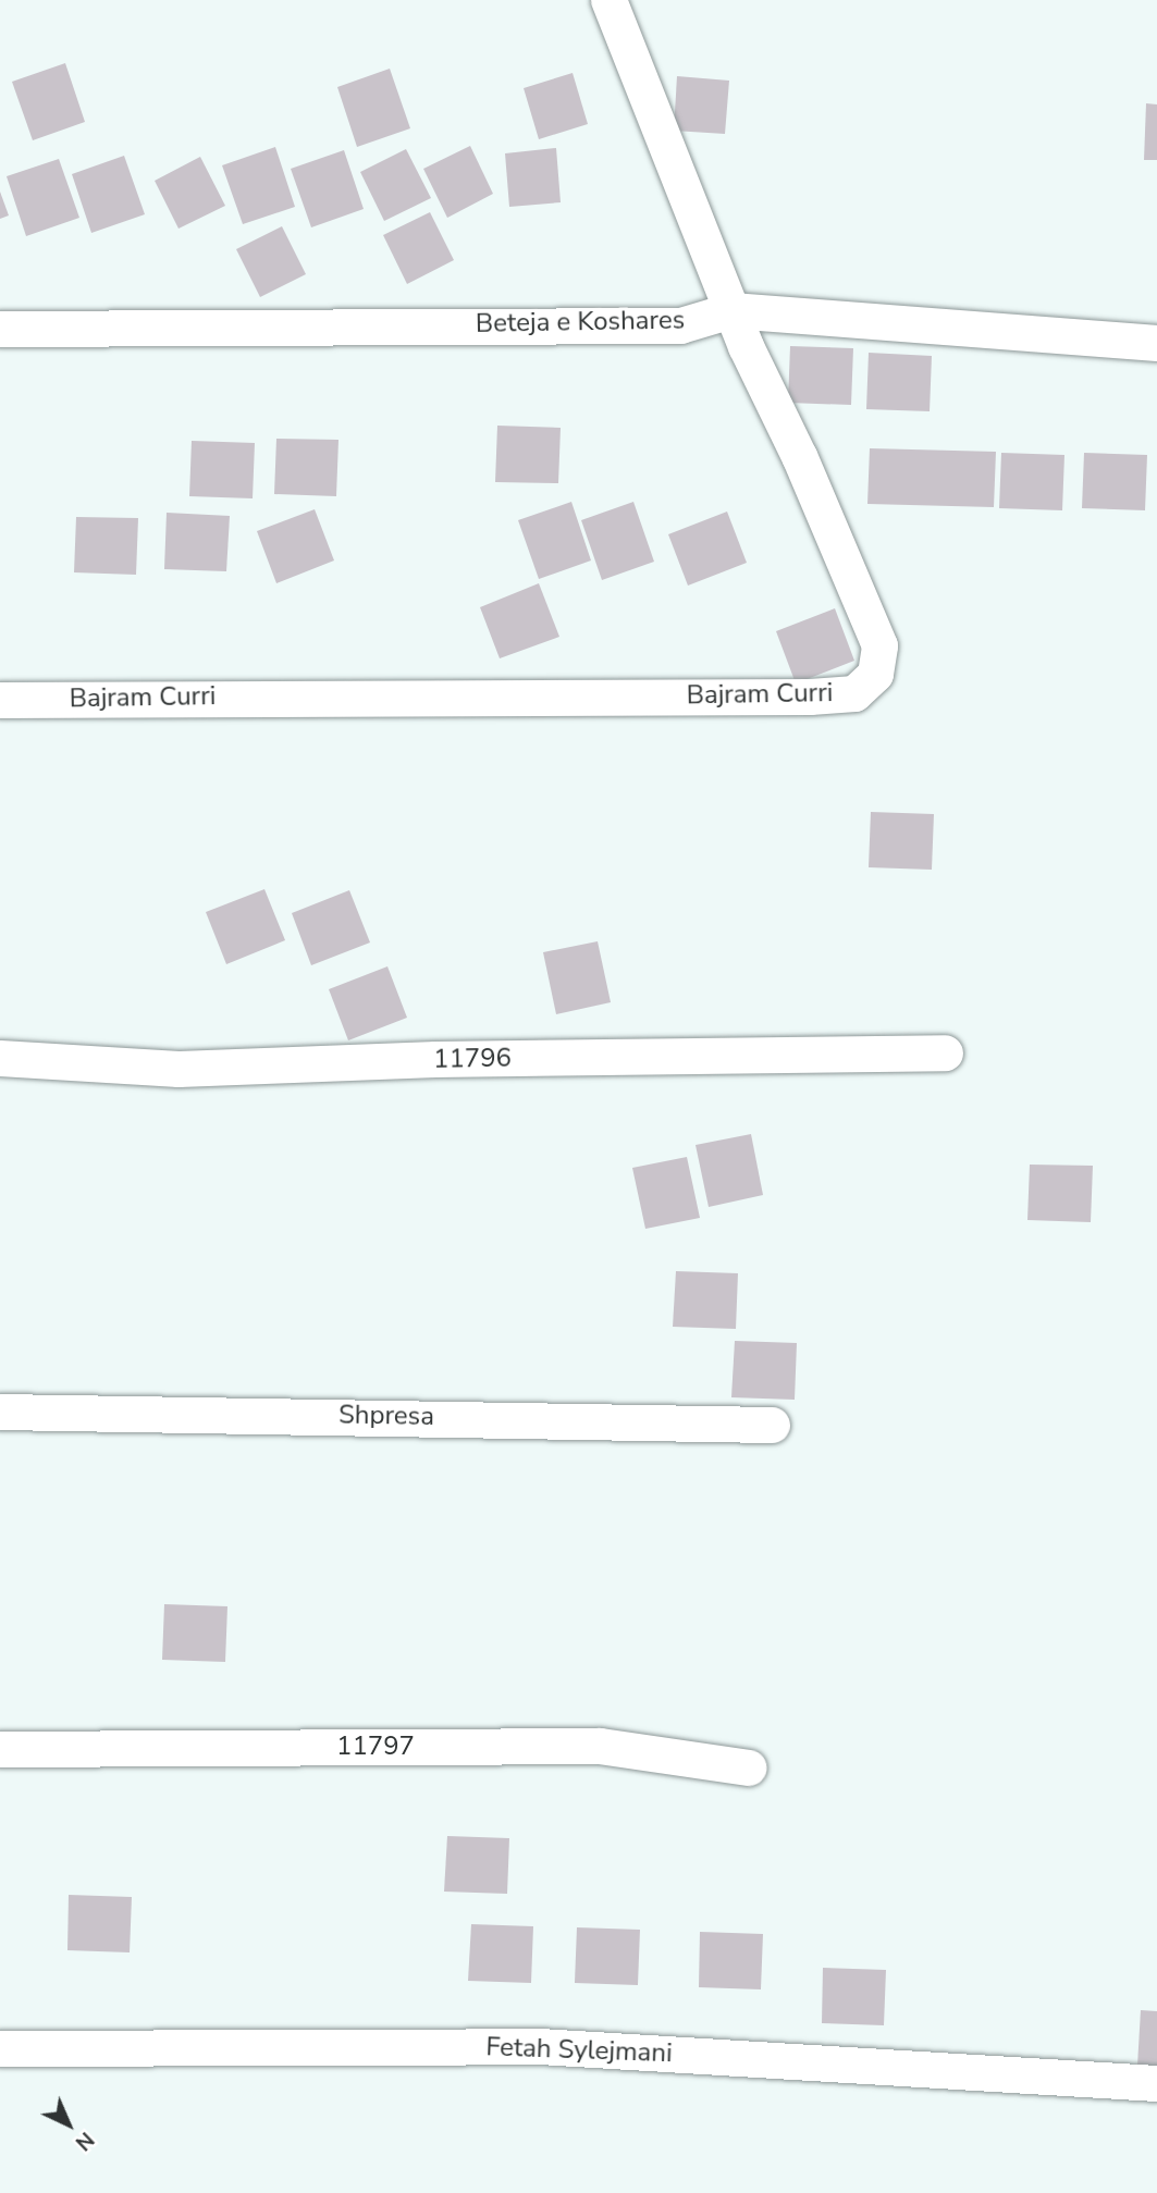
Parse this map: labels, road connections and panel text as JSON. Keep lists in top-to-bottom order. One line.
{"streets":{"street":["Beteja e Koshares","Bajram Curri","11796","Shpresa","11797","Fetah Sylejmani"]},"crossings":[["Beteja e Koshares","Bajram Curri"]],"north":"bottom right"}
